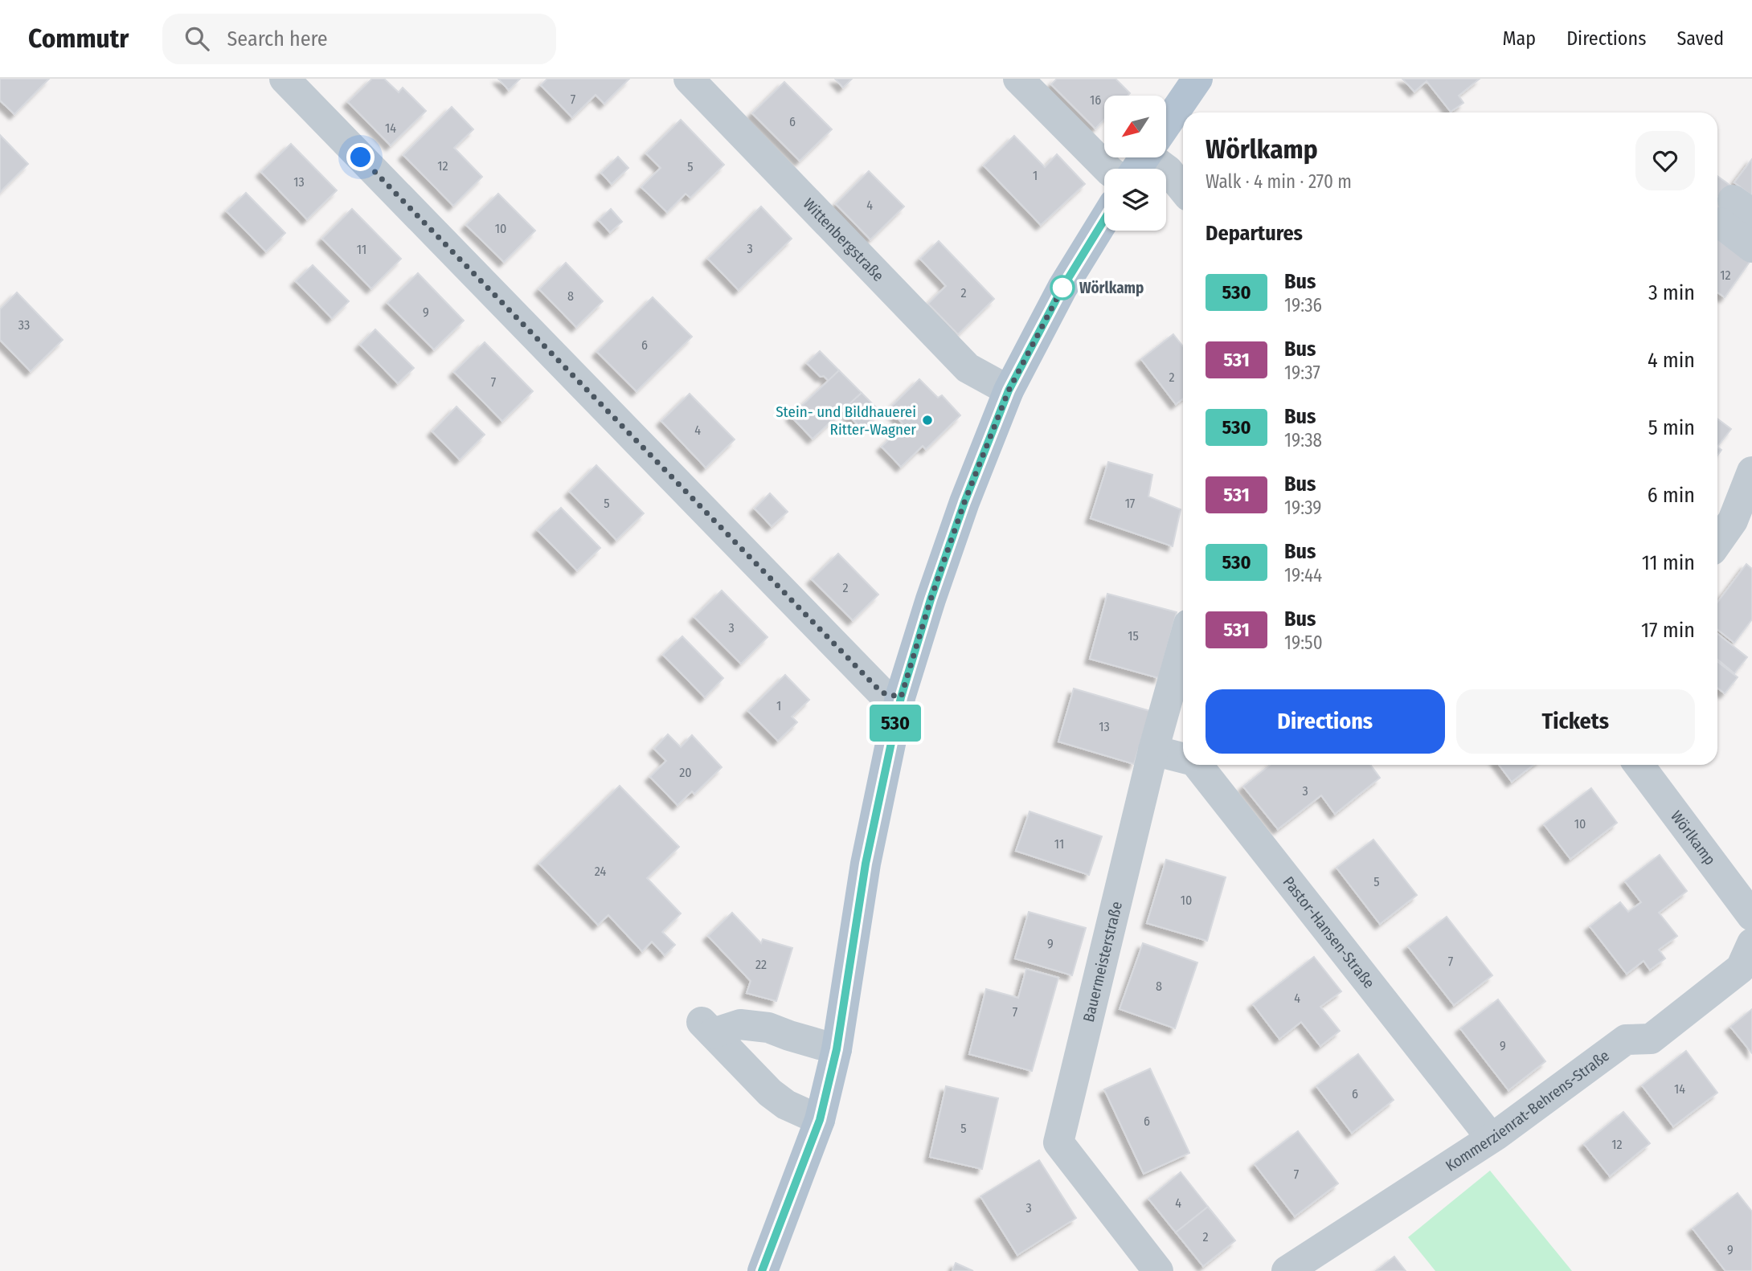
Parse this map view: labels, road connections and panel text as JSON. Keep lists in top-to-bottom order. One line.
{"streets":{"street":["Wittenbergstraße","Wörlkamp","Pastor-Hansen-Straße","Bauermeisterstraße","Kommerzienrat-Behrens-Straße"]},"crossings":[["Pastor-Hansen-Straße","Bauermeisterstraße"],["Pastor-Hansen-Straße","Kommerzienrat-Behrens-Straße"]],"places":["Wörlkamp","Stein- und Bildhauerei Ritter-Wagner"],"lines":["bus line 530"],"house_numbers":["7","16","6","14","12","5","1","13","4","10","3","11","12","2","8","9","33","6","2","7","4","5","17","2","3","15","1","13","20","3","10","11","24","5","10","9","7","22","8","4","7","9","14","6","6","5","12","7","4","3","2","9"],"north":"bottom left","page":{"header":"Commutr","search":"Search here","nav":["Map","Directions","Saved"],"on_map":"530","heading":[["Wörlkamp","Walk · 4 min · 270 m"],"Departures"],"list":[{"mark":"530","name":"Bus","note":"19:36","value":"3 min"},{"mark":"531","name":"Bus","note":"19:37","value":"4 min"},{"mark":"530","name":"Bus","note":"19:38","value":"5 min"},{"mark":"531","name":"Bus","note":"19:39","value":"6 min"},{"mark":"530","name":"Bus","note":"19:44","value":"11 min"},{"mark":"531","name":"Bus","note":"19:50","value":"17 min"}],"buttons":["Directions","Tickets"]}}
